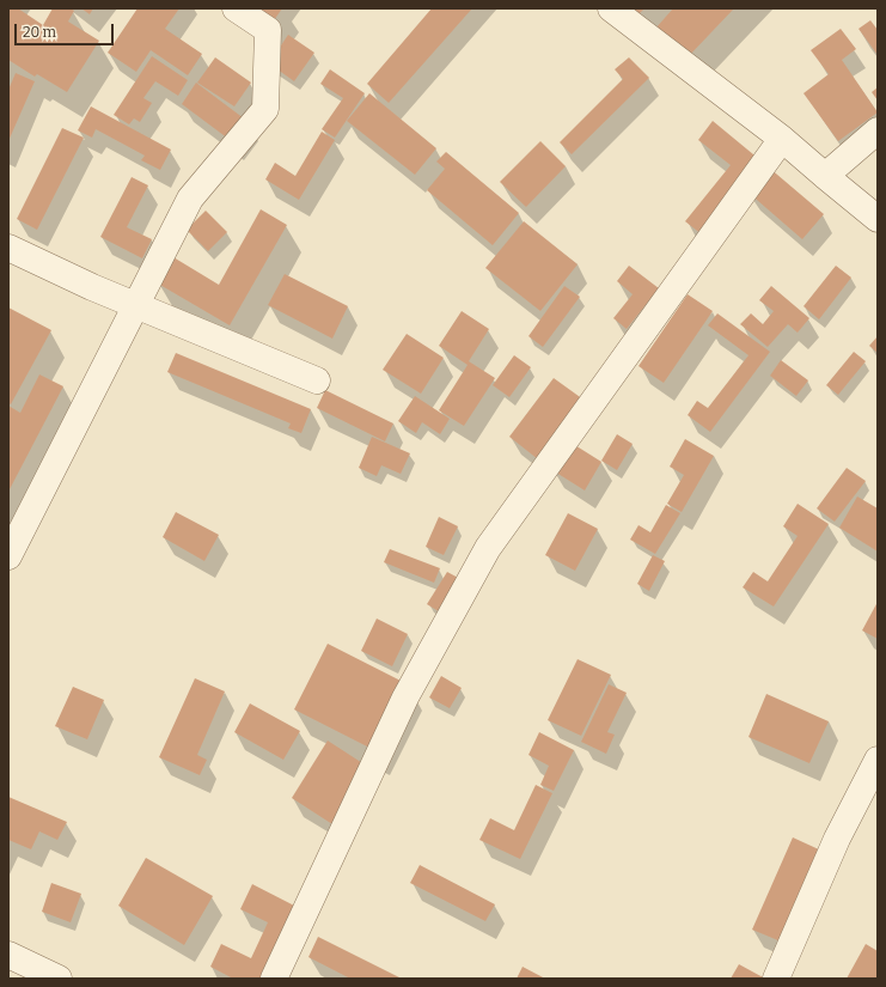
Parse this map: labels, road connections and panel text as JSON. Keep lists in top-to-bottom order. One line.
{"scale_bar":"20 m"}
